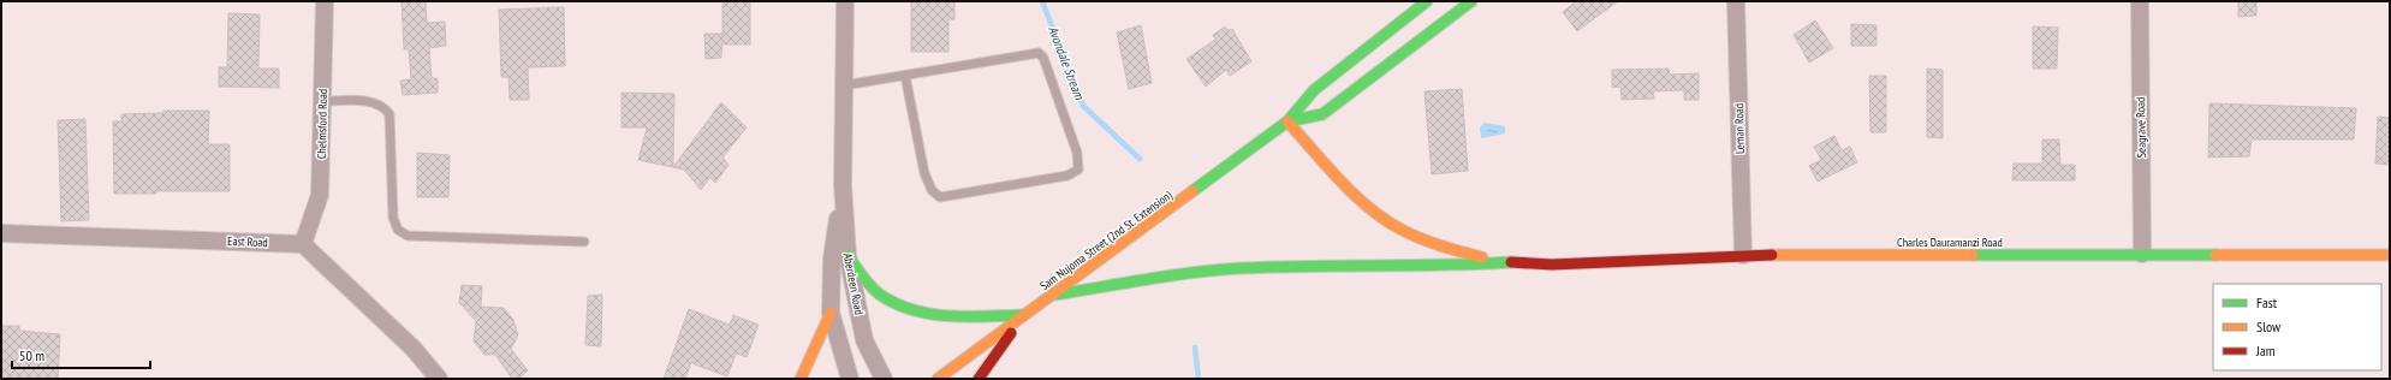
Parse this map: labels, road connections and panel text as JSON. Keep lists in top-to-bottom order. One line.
{"streets":{"main road":["Sam Nujoma Street (2nd St. Extension)","Charles Dauramanzi Road"],"street":["Chelmsford Road","Seagrave Road","Leman Road","East Road","Aberdeen Road"]},"crossings":[["Chelmsford Road","East Road"],["Seagrave Road","Charles Dauramanzi Road"],["Leman Road","Charles Dauramanzi Road"]],"water":["Avondale Stream"],"legend":["Fast","Slow","Jam"],"scale_bar":"50 m"}
